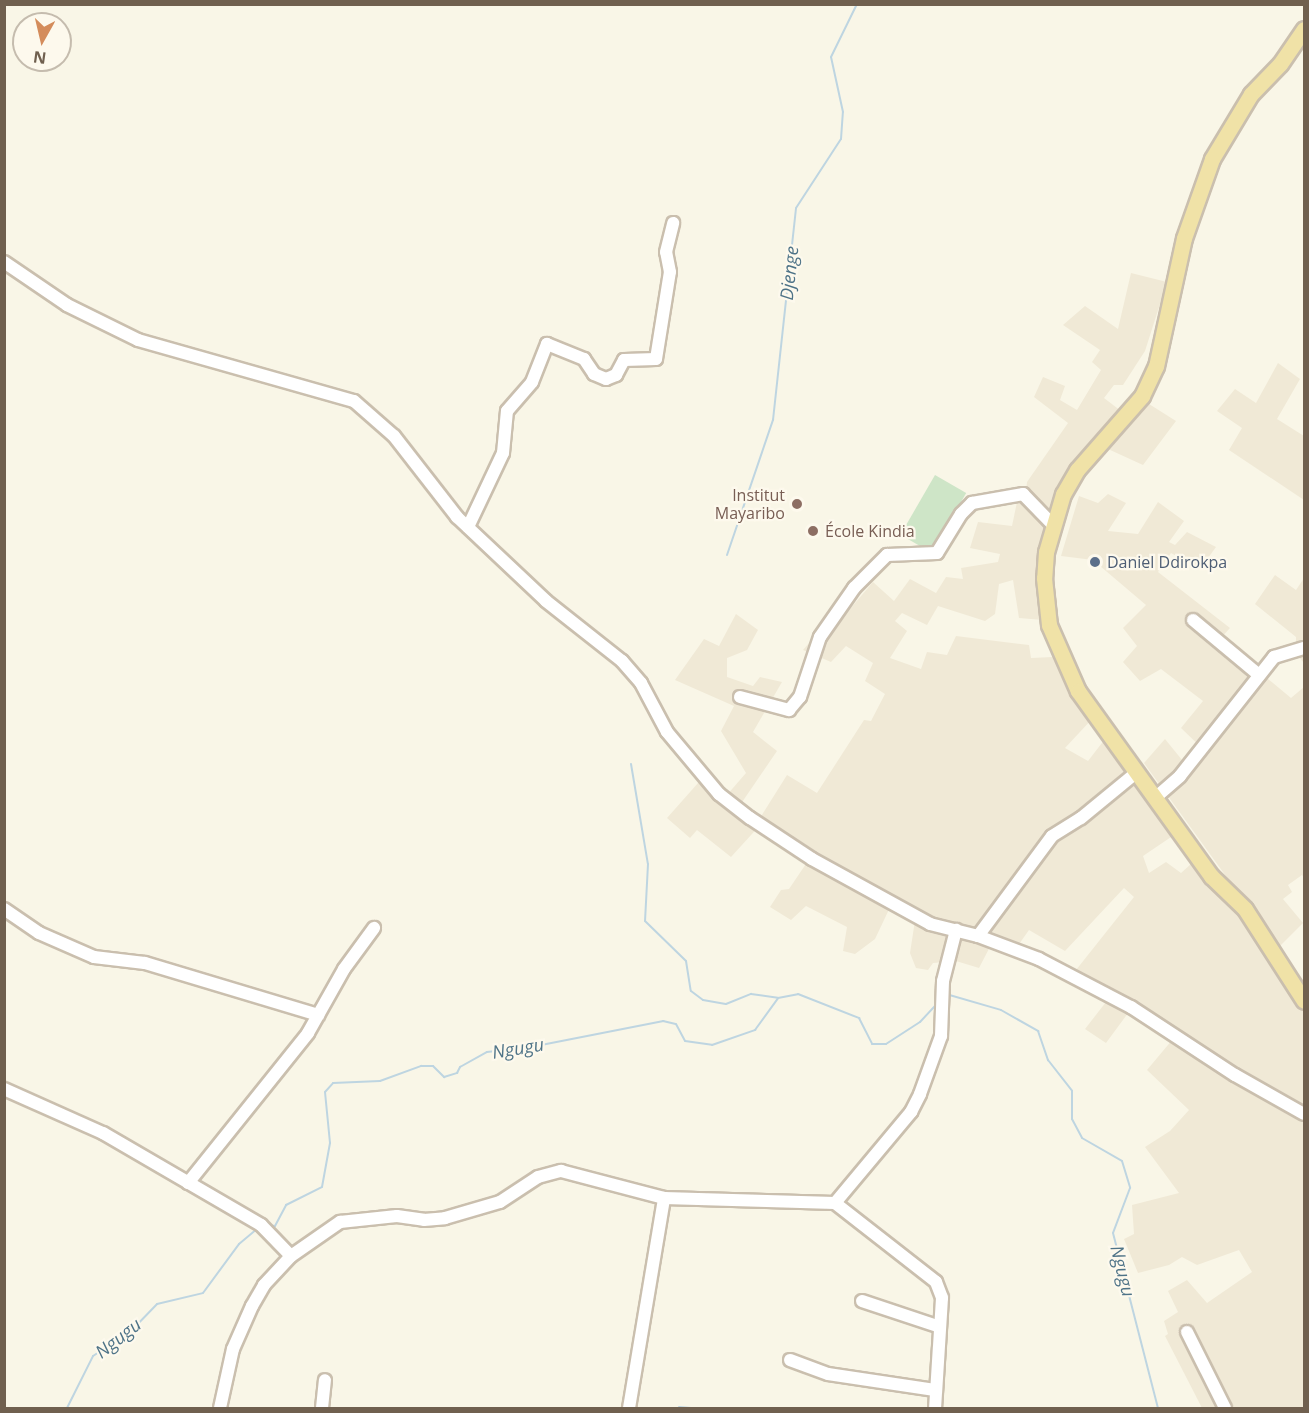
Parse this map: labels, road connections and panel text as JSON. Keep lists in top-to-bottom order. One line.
{"water":["Djenge","Ngugu"],"places":["Institut Mayaribo","École Kindia","Daniel Ddirokpa"],"north":"bottom"}
